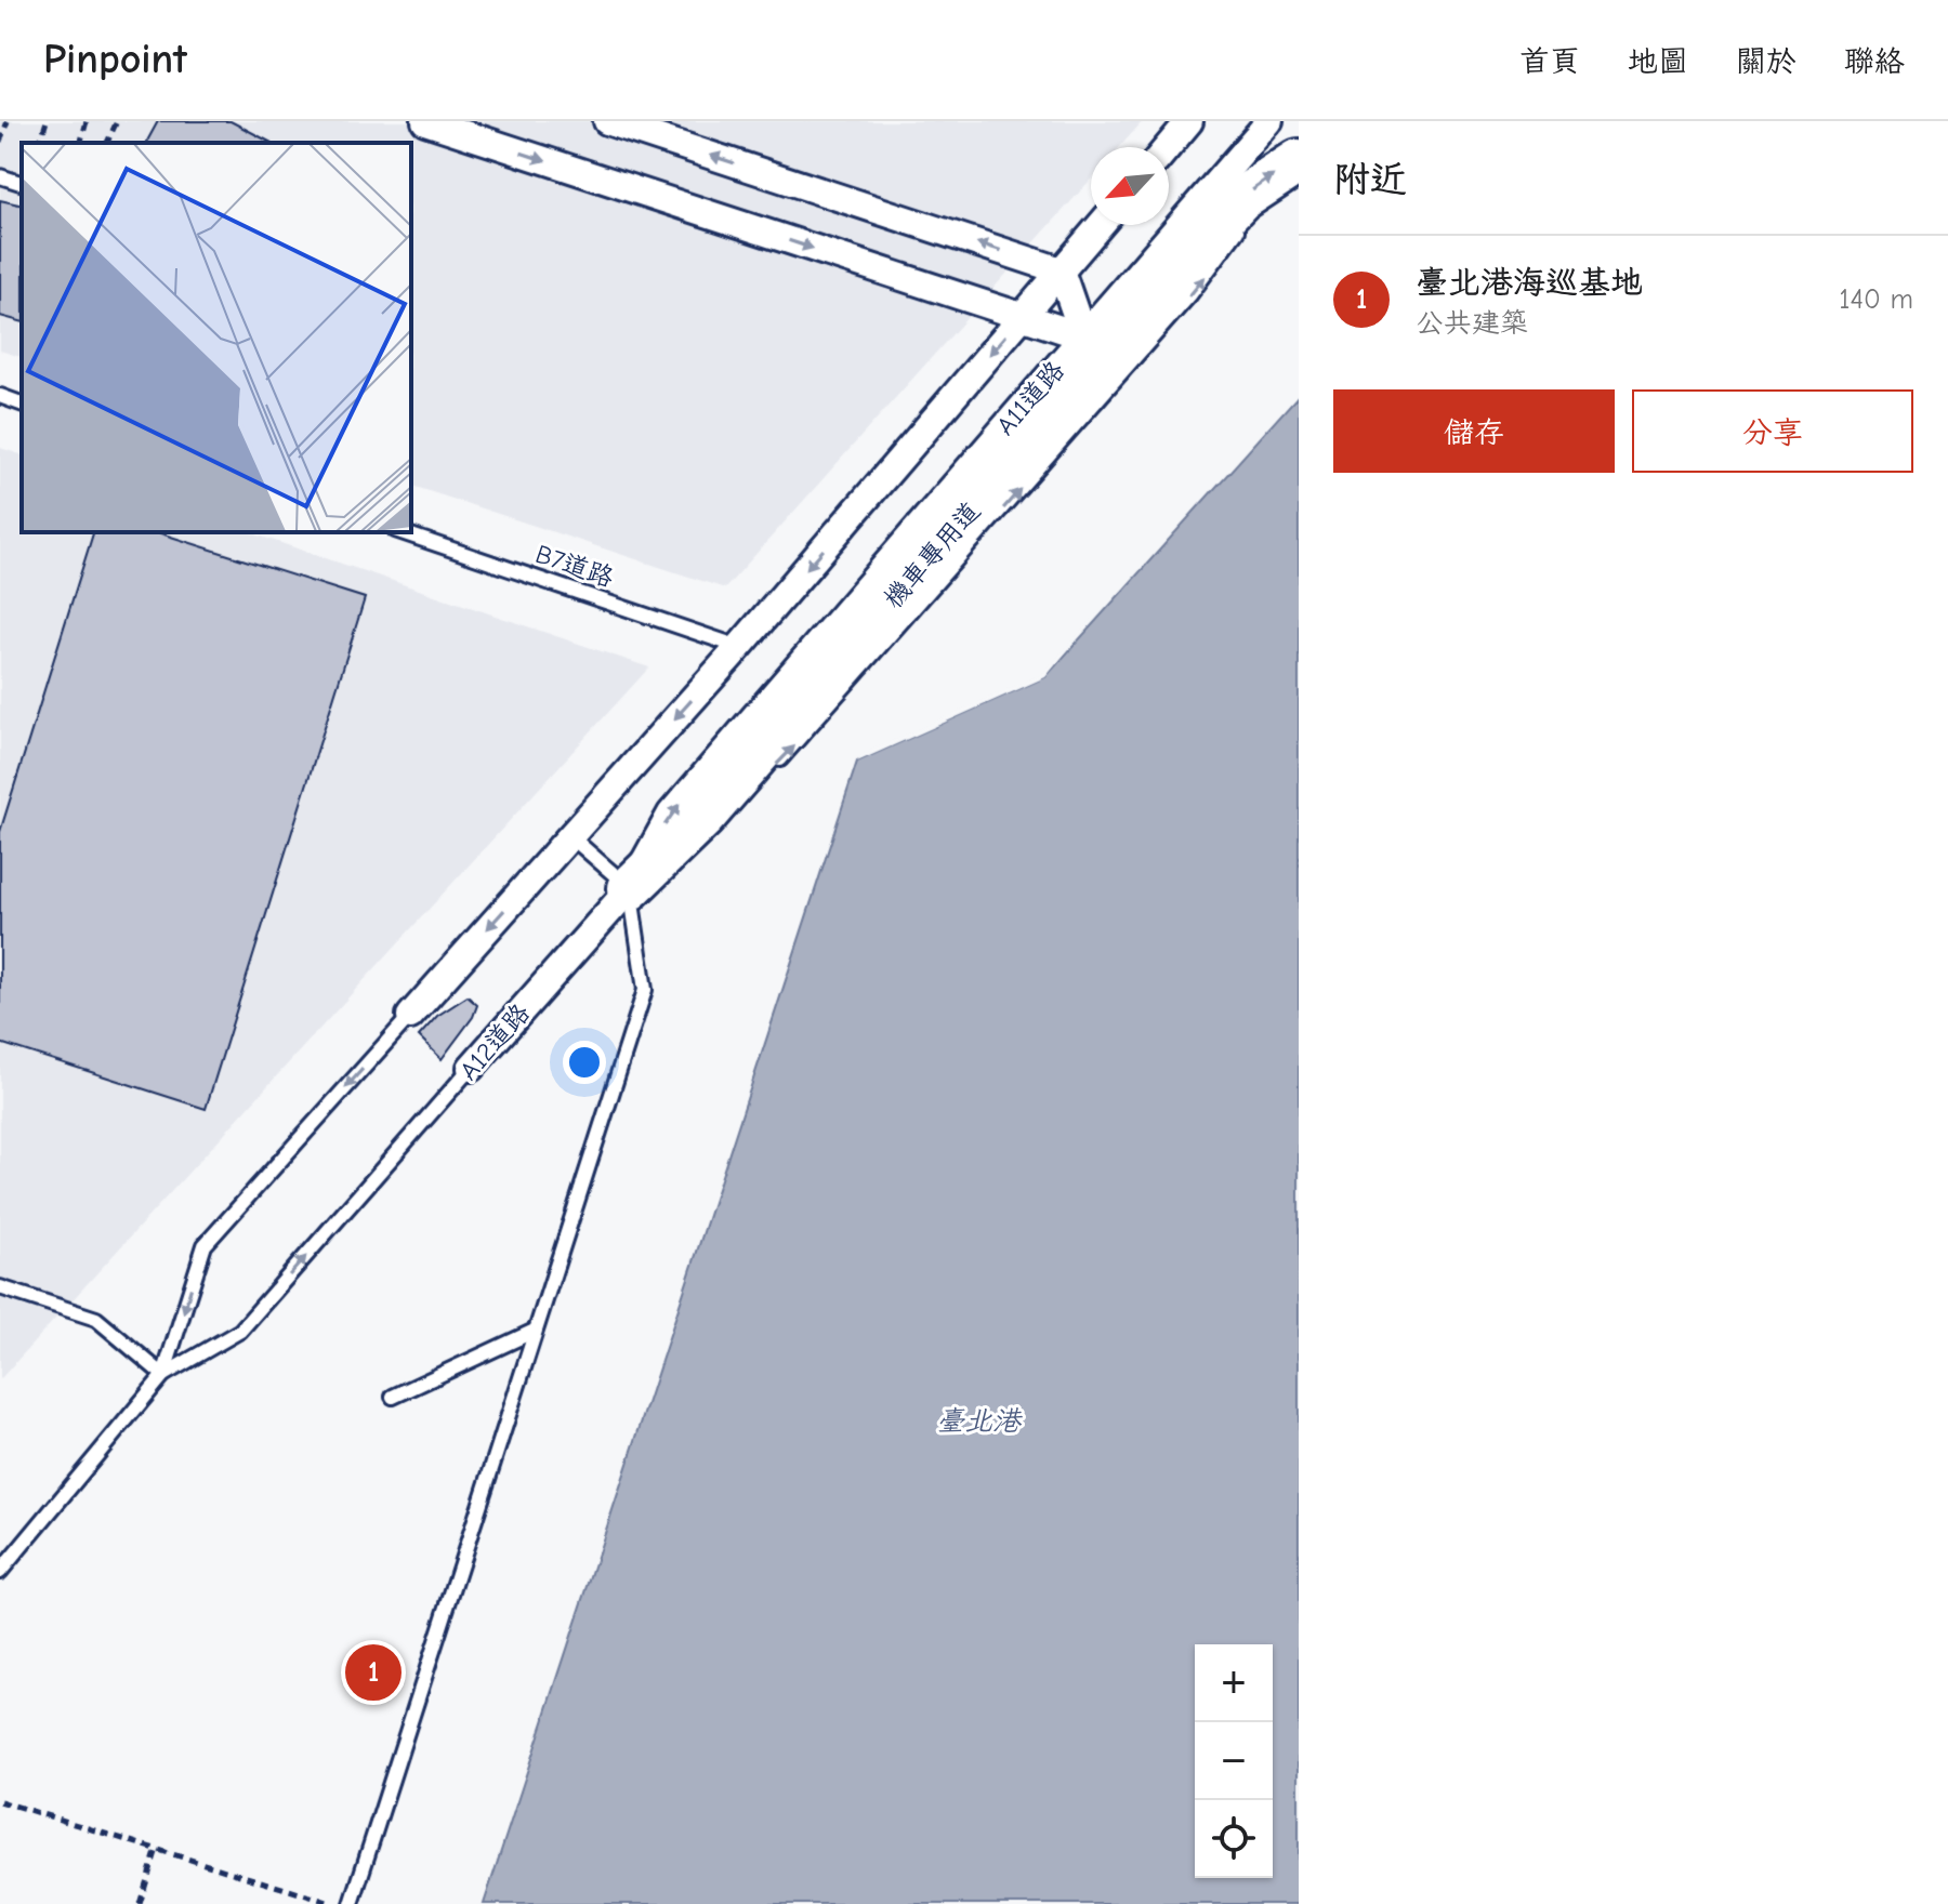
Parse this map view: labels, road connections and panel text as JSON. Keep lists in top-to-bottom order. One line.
{"streets":{"street":["A11道路","A12道路"],"lane":["機車專用道","B7道路"]},"crossings":[["A11道路","A12道路"],["B7道路","A12道路"]],"one_way":["機車專用道"],"water":["臺北港"],"north":"bottom left","page":{"header":"Pinpoint","nav":["首頁","地圖","關於","聯絡"],"heading":"附近","list":[{"mark":"1","name":"臺北港海巡基地","note":"公共建築","value":"140 m"}],"buttons":["儲存","分享"],"pins":"1","map_buttons":["+","−"]}}
